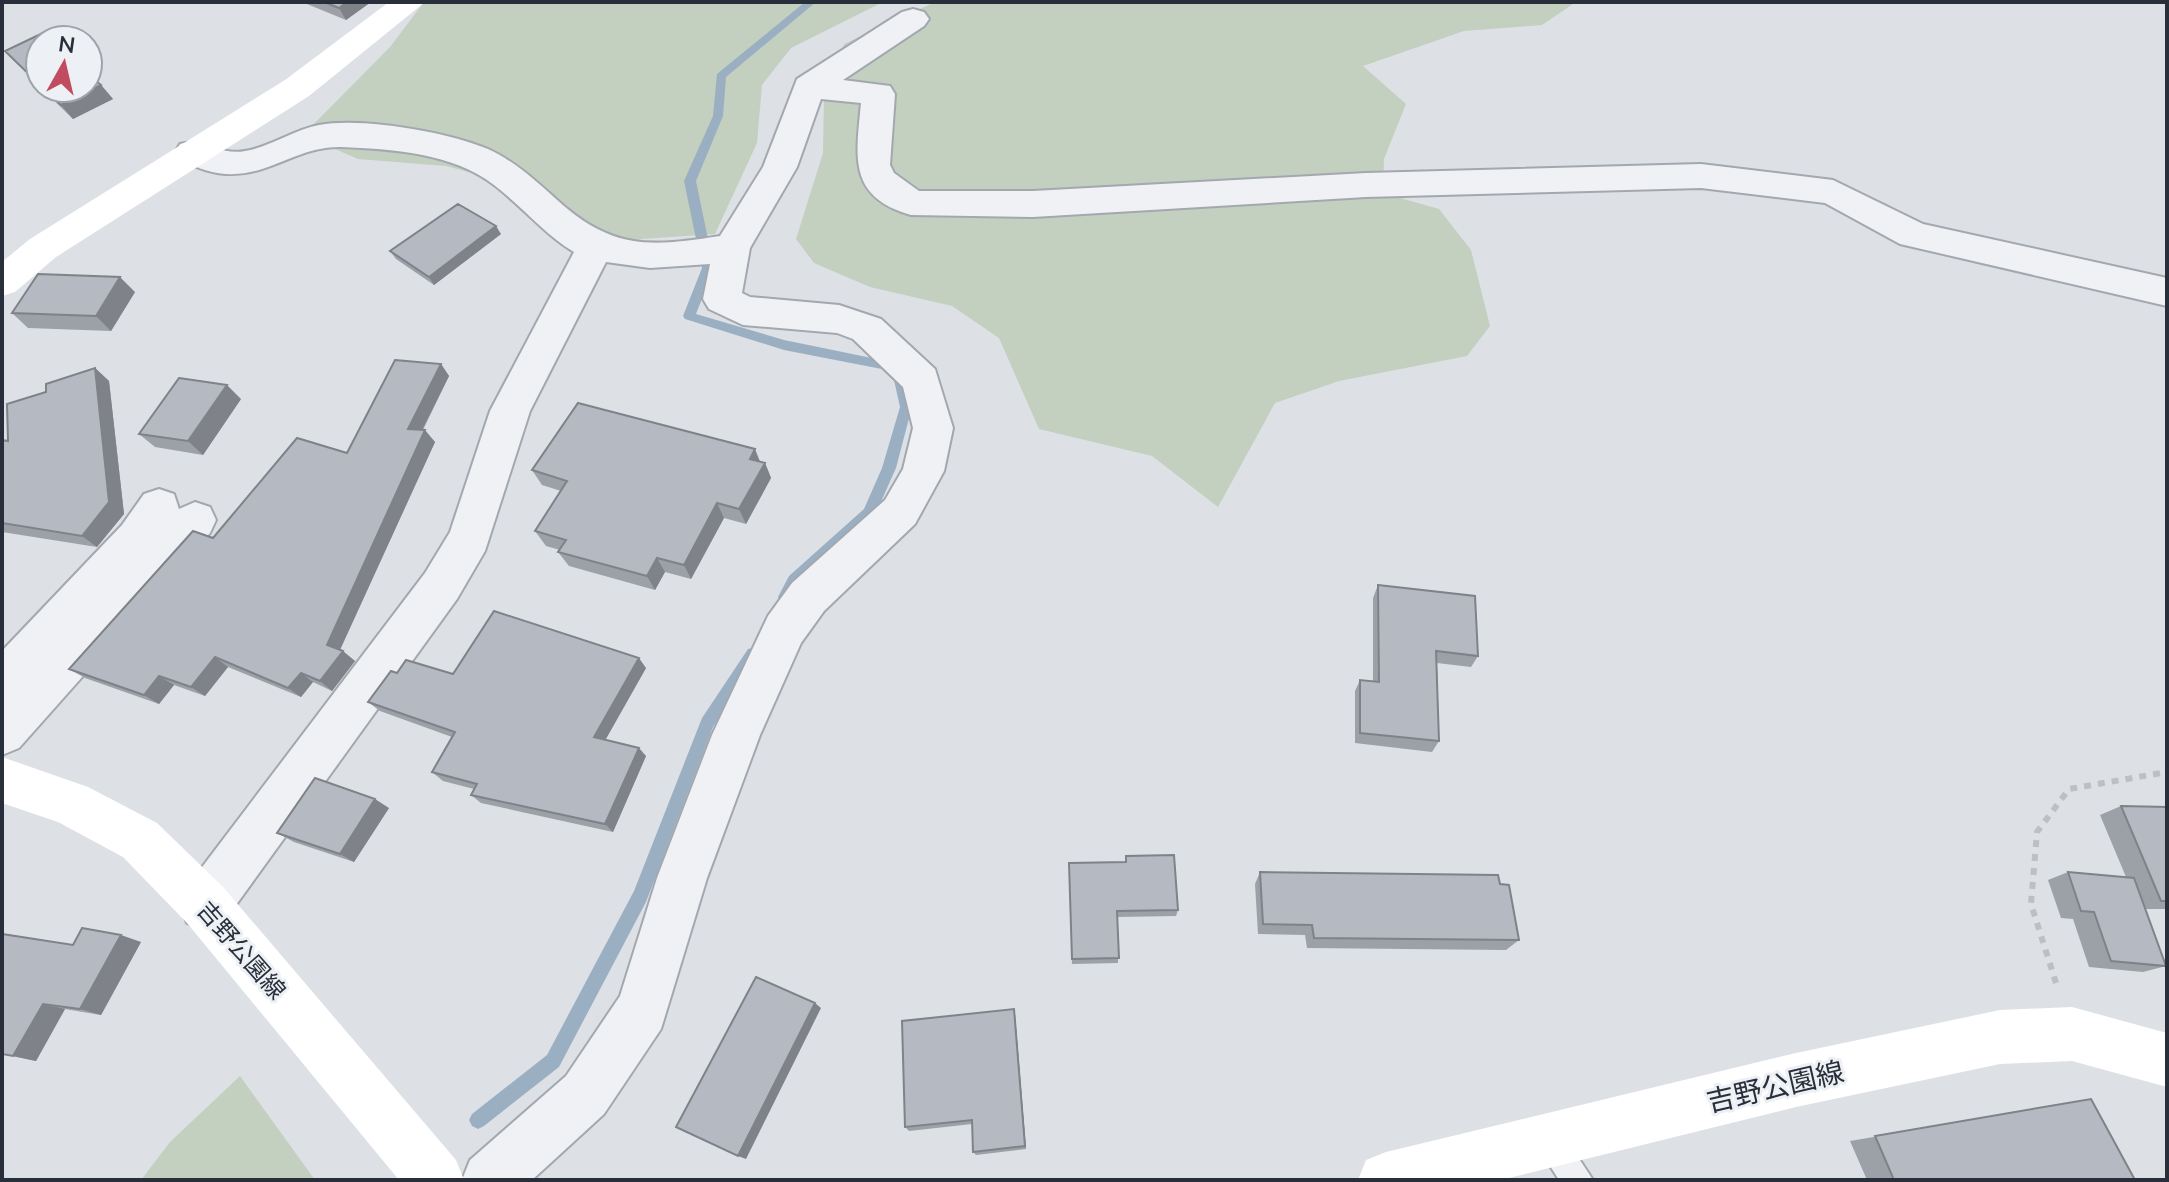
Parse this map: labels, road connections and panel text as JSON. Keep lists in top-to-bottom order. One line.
{"streets":{"main road":["吉野公園線"]},"north":"top"}
